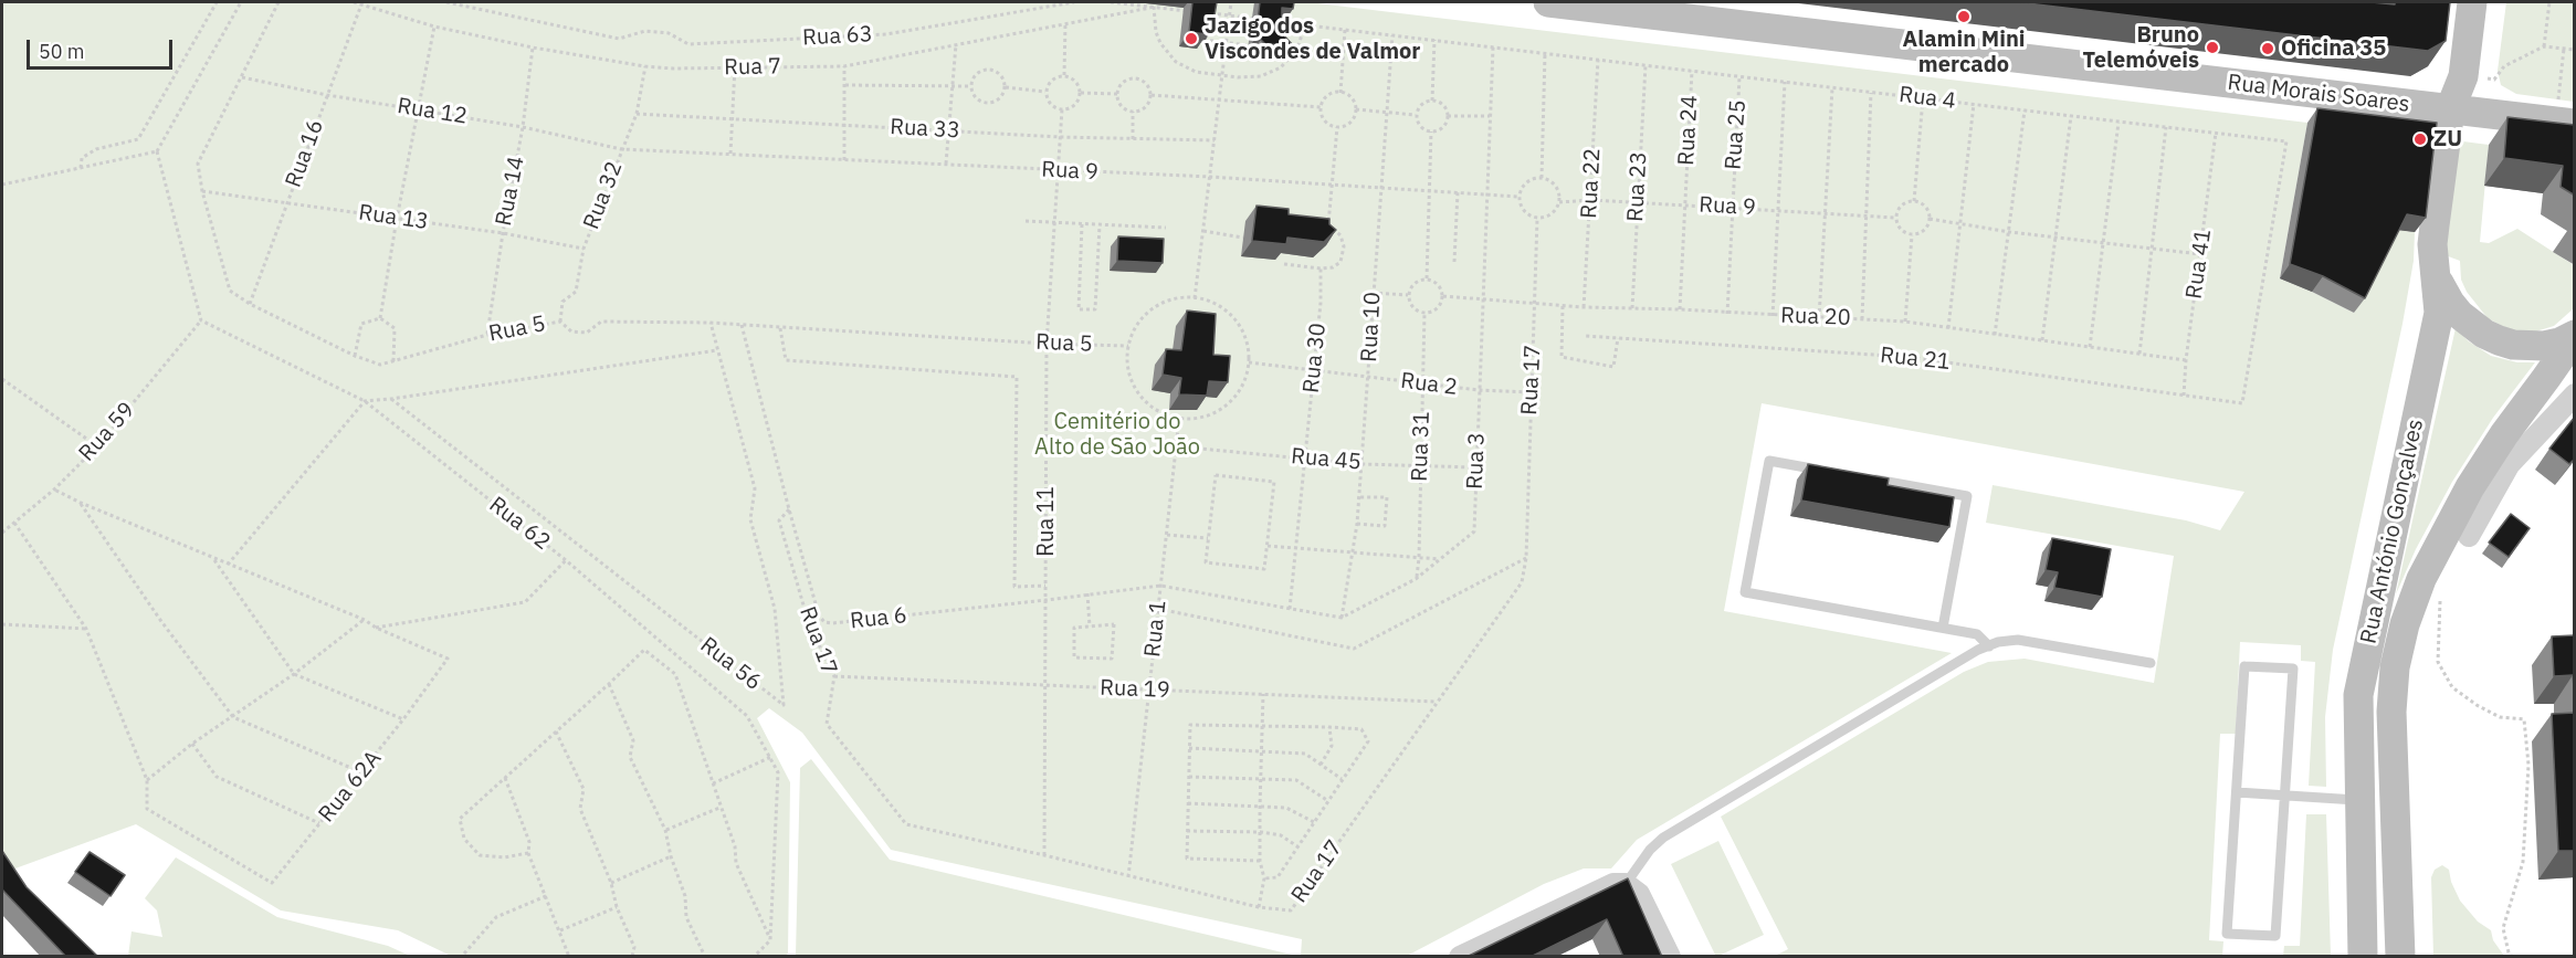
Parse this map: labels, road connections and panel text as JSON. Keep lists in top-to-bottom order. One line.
{"streets":{"main road":["Rua Morais Soares","Rua António Gonçalves"],"path":["Rua 63","Rua 7","Rua 4","Rua 12","Rua 33","Rua 24","Rua 25","Rua 16","Rua 9","Rua 22","Rua 23","Rua 14","Rua 32","Rua 13","Rua 41","Rua 20","Rua 10","Rua 5","Rua 30","Rua 21","Rua 17","Rua 2","Rua 59","Rua 31","Rua 45","Rua 3","Rua 11","Rua 62","Rua 6","Rua 1","Rua 56","Rua 19","Rua 62A"]},"crossings":[["Rua 7","Rua 16"],["Rua 7","Rua 14"],["Rua 7","Rua 32"],["Rua Morais Soares","Rua António Gonçalves"],["Rua 4","Rua 24"],["Rua 4","Rua 25"],["Rua 4","Rua 22"],["Rua 4","Rua 23"],["Rua 4","Rua 41"],["Rua 4","Rua 10"],["Rua 4","Rua 21"],["Rua 4","Rua 3"],["Rua 12","Rua 16"],["Rua 12","Rua 9"],["Rua 12","Rua 14"],["Rua 12","Rua 32"],["Rua 12","Rua 5"],["Rua 33","Rua 32"],["Rua 33","Rua 11"],["Rua 24","Rua 9"],["Rua 24","Rua 20"],["Rua 25","Rua 9"],["Rua 25","Rua 20"],["Rua 16","Rua 13"],["Rua 16","Rua 5"],["Rua 9","Rua 22"],["Rua 9","Rua 23"],["Rua 9","Rua 32"],["Rua 9","Rua 10"],["Rua 9","Rua 17"],["Rua 9","Rua 3"],["Rua 9","Rua 11"],["Rua 22","Rua 20"],["Rua 23","Rua 20"],["Rua 14","Rua 13"],["Rua 14","Rua 5"],["Rua 32","Rua 13"],["Rua 32","Rua 5"],["Rua 13","Rua 5"],["Rua 41","Rua 20"],["Rua 41","Rua 21"],["Rua 20","Rua 17"],["Rua 20","Rua 31"],["Rua 20","Rua 3"],["Rua 10","Rua 2"],["Rua 10","Rua 45"],["Rua 10","Rua 3"],["Rua 5","Rua 2"],["Rua 5","Rua 11"],["Rua 5","Rua 6"],["Rua 5","Rua 1"],["Rua 5","Rua 56"],["Rua 30","Rua 2"],["Rua 30","Rua 45"],["Rua 17","Rua 2"],["Rua 17","Rua 11"],["Rua 17","Rua 6"],["Rua 17","Rua 1"],["Rua 17","Rua 19"],["Rua 2","Rua 31"],["Rua 2","Rua 3"],["Rua 2","Rua 1"],["Rua 59","Rua 62"],["Rua 59","Rua 62A"],["Rua 31","Rua 45"],["Rua 31","Rua 3"],["Rua 45","Rua 3"],["Rua 45","Rua 1"],["Rua 11","Rua 6"],["Rua 11","Rua 19"],["Rua 6","Rua 1"],["Rua 1","Rua 19"]],"parks":["Cemitério do Alto de São João"],"places":["Alamin Mini mercado","Jazigo dos Viscondes de Valmor","Bruno Telemóveis","Oficina 35","ZU"],"scale_bar":"50 m"}
